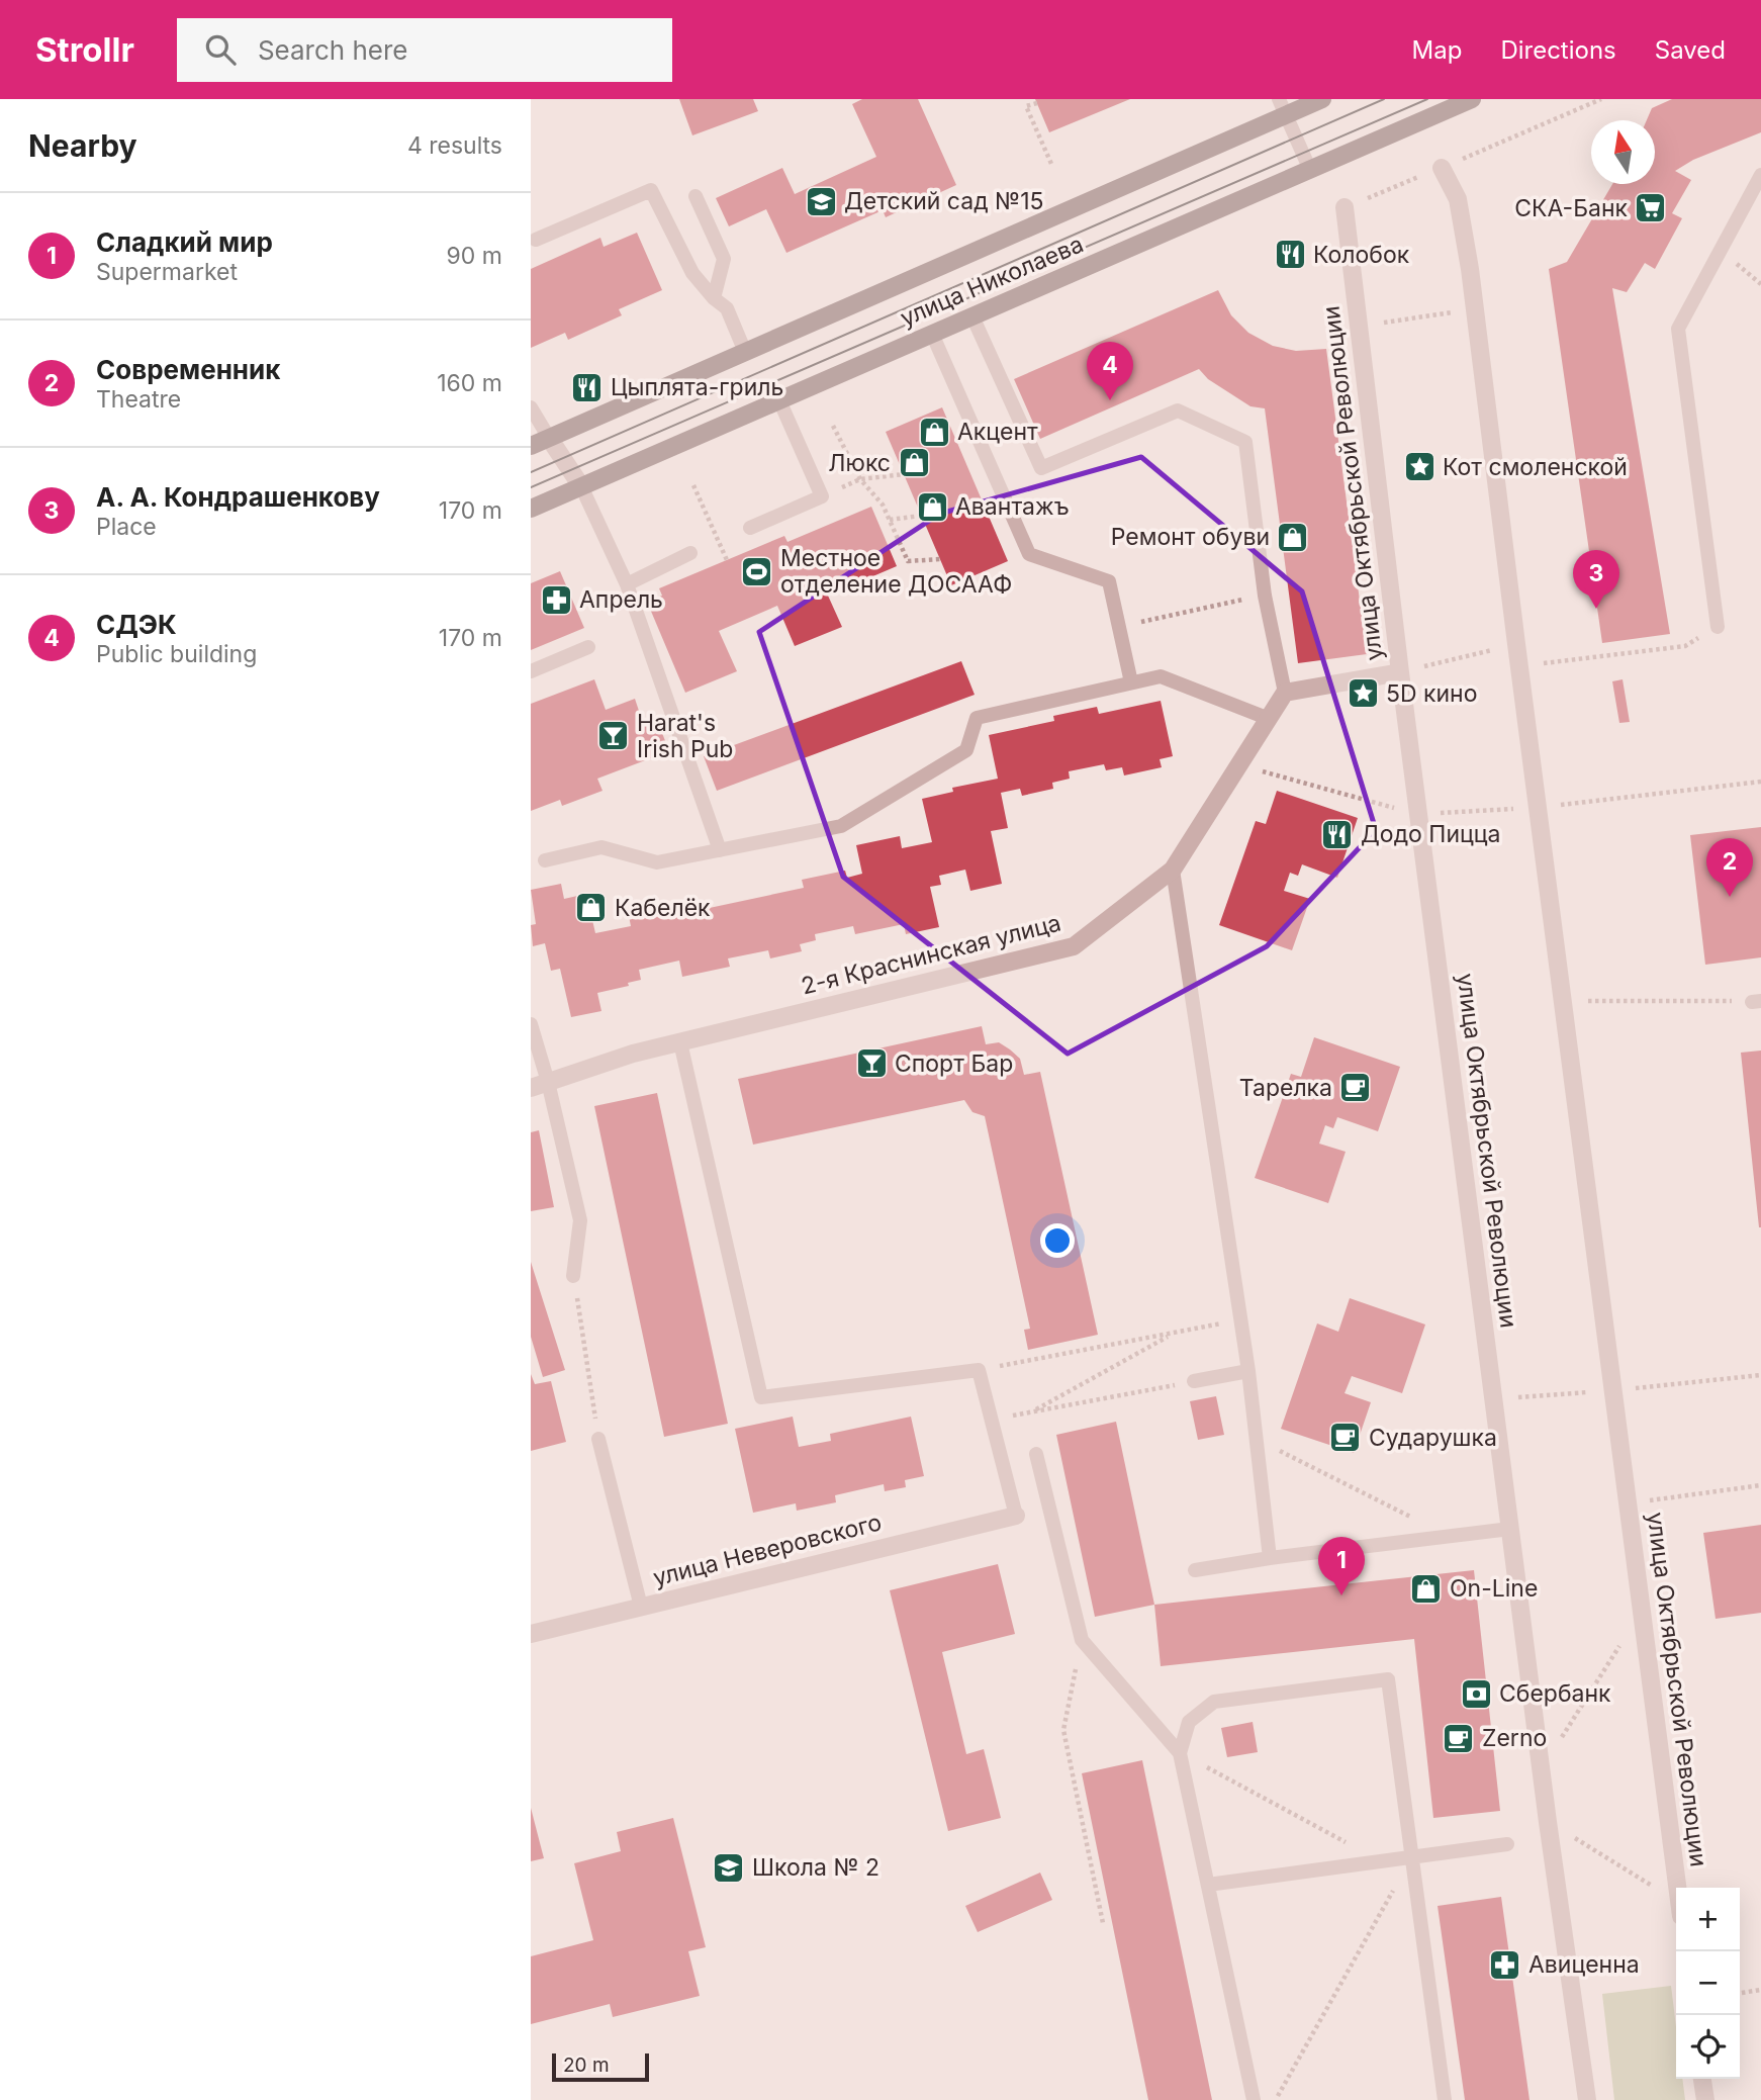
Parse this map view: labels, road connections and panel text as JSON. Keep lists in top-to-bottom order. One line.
{"streets":{"main road":["улица Николаева"],"street":["улица Октябрьской Революции","2-я Краснинская улица","улица Неверовского"]},"places":{"school or university":["Детский сад №15","Школа № 2"],"supermarket":["СКА-Банк"],"restaurant":["Колобок","Цыплята-гриль","Додо Пицца"],"shop":["Акцент","Люкс","Авантажъ","Ремонт обуви","Кабелёк","On-Line"],"place":["Кот смоленской","5D кино"],"sports":["Местное отделение ДОСААФ"],"pharmacy":["Апрель","Авиценна"],"bar":["Harat's Irish Pub","Спорт Бар"],"cafe":["Тарелка","Сударушка","Zerno"],"bank":["Сбербанк"]},"scale_bar":"20 m","north":"top","page":{"header":"Strollr","search":"Search here","nav":["Map","Directions","Saved"],"heading":["Nearby","4 results"],"list":[{"mark":"1","name":"Сладкий мир","note":"Supermarket","value":"90 m"},{"mark":"2","name":"Современник","note":"Theatre","value":"160 m"},{"mark":"3","name":"А. А. Кондрашенкову","note":"Place","value":"170 m"},{"mark":"4","name":"СДЭК","note":"Public building","value":"170 m"}],"pins":["4","3","2","1"],"map_buttons":["+","−"],"scale":"20 m"}}
